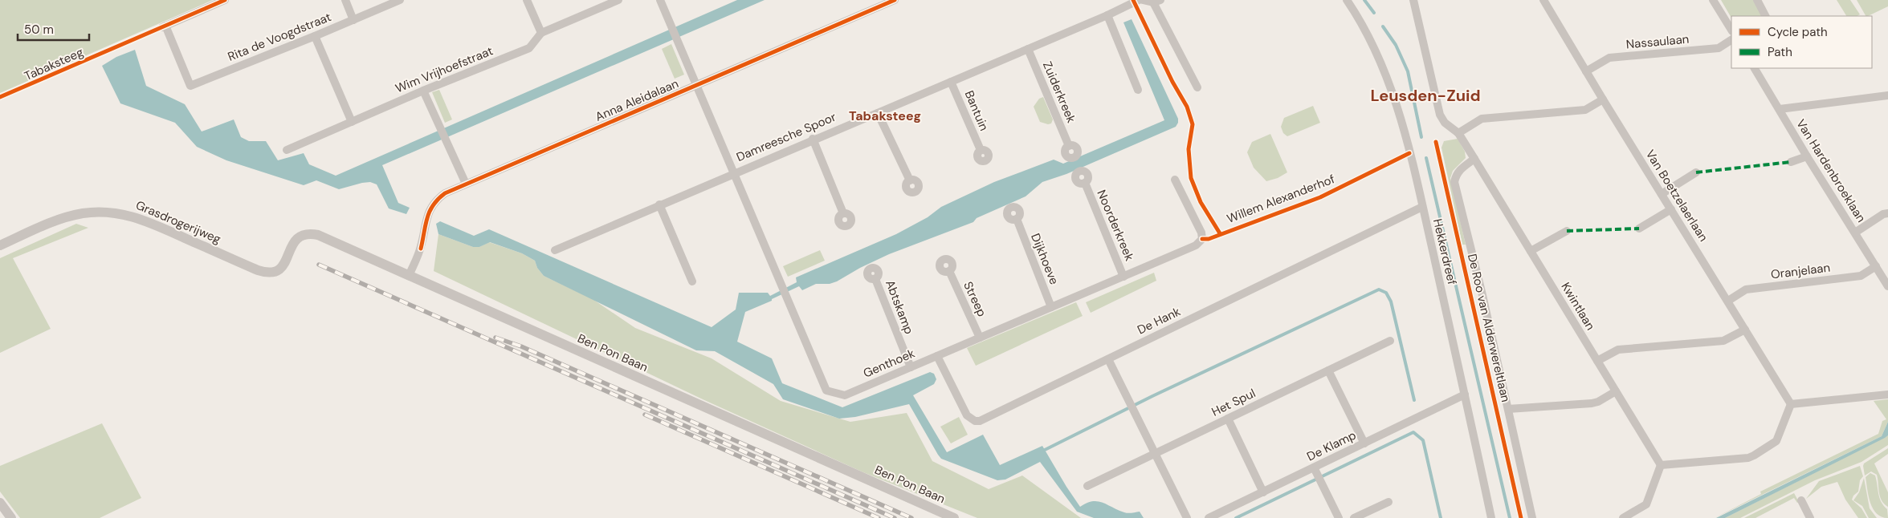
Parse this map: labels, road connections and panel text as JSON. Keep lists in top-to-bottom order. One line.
{"streets":{"street":["Rita de Voogdstraat","Nassaulaan","Wim Vrijhoefstraat","Zuiderkreek","Anna Aleidalaan","Bantuin","Damreesche Spoor","Van Hardenbroeklaan","Van Boetzelaerlaan","Grasdrogerijweg","Noorderkreek","Hekkerdreef","Dijkhoeve","Oranjelaan","Streep","Kwintlaan","Abtskamp","De Hank","De Roo van Alderwereltlaan","Ben Pon Baan","Genthoek","Het Spul","De Klamp"],"cycle path":["Tabaksteeg","Willem Alexanderhof"]},"crossings":[["Nassaulaan","Van Boetzelaerlaan"],["Zuiderkreek","Damreesche Spoor"],["Anna Aleidalaan","Ben Pon Baan"],["Anna Aleidalaan","Genthoek"],["Bantuin","Damreesche Spoor"],["Damreesche Spoor","Genthoek"],["Van Hardenbroeklaan","Oranjelaan"],["Van Boetzelaerlaan","Oranjelaan"],["Grasdrogerijweg","Ben Pon Baan"],["Noorderkreek","Genthoek"],["Hekkerdreef","De Hank"],["Hekkerdreef","De Klamp"],["Dijkhoeve","Genthoek"],["Streep","Genthoek"],["Kwintlaan","De Roo van Alderwereltlaan"],["Abtskamp","Genthoek"],["De Hank","Genthoek"]],"districts":["Leusden-Zuid","Tabaksteeg"],"legend":["Cycle path","Path"],"scale_bar":"50 m"}
